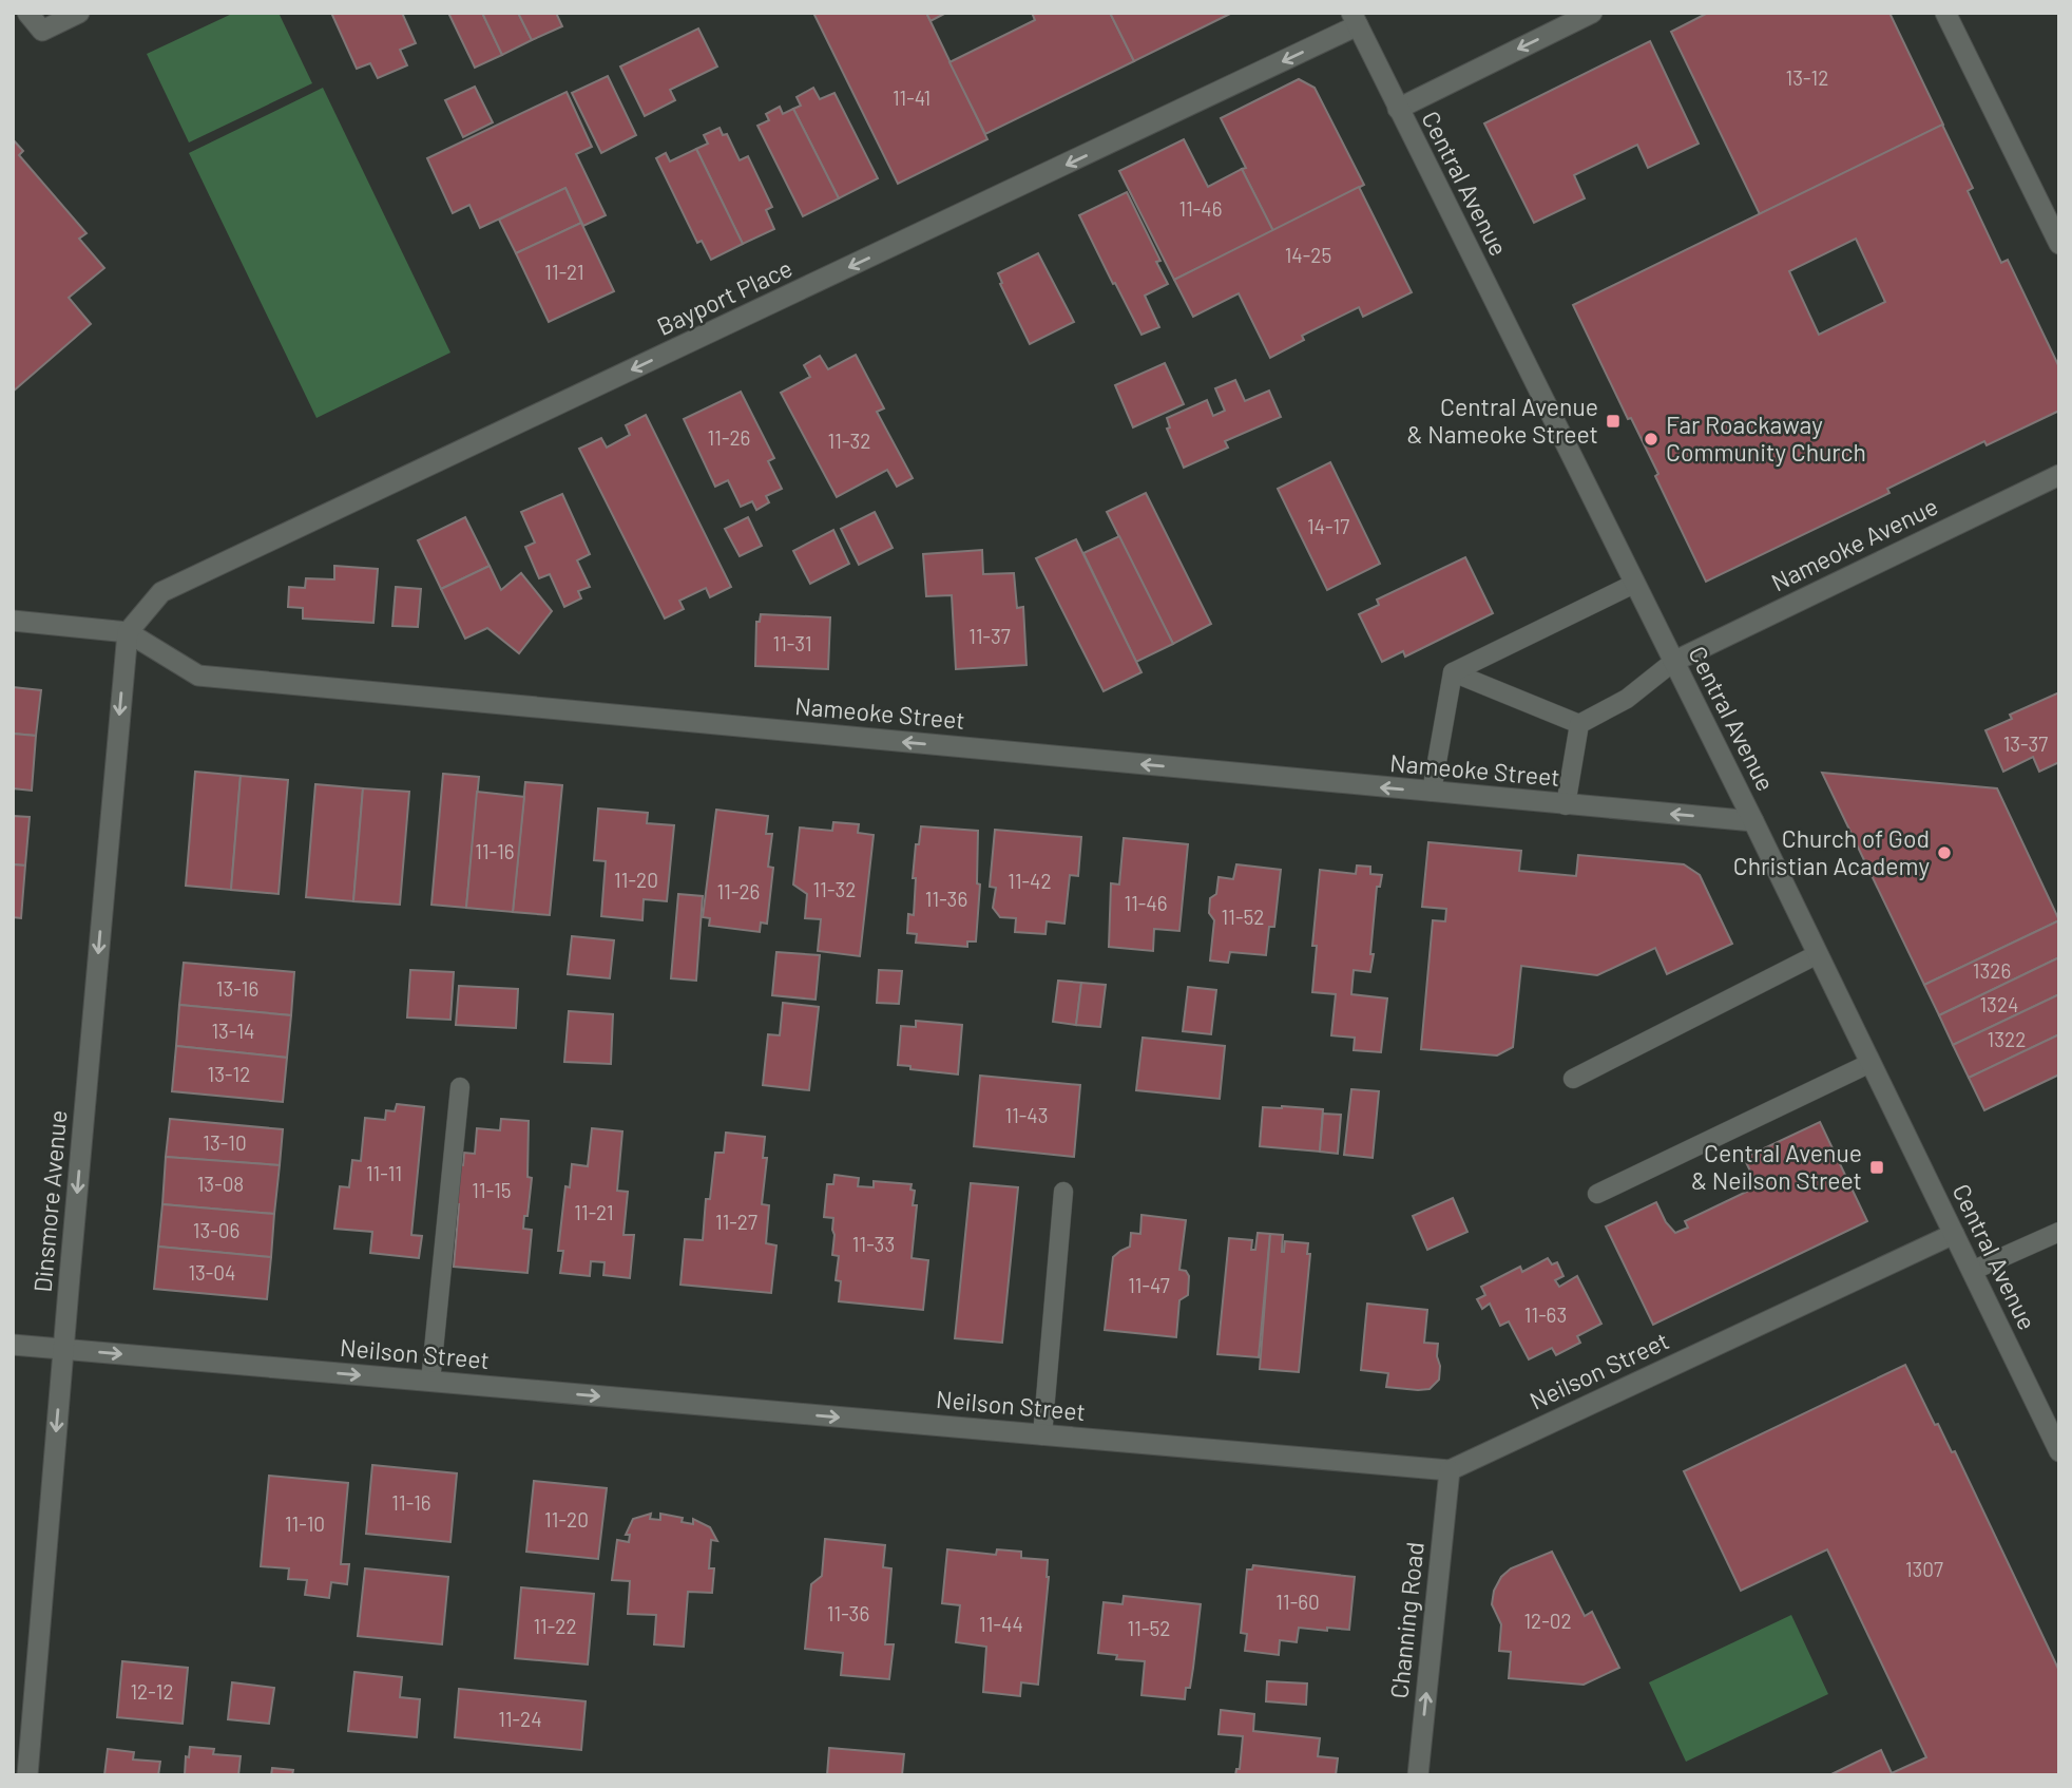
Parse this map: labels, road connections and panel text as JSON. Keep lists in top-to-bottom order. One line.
{"streets":{"street":["Central Avenue","Bayport Place","Nameoke Avenue","Nameoke Street","Dinsmore Avenue","Neilson Street","Channing Road"]},"crossings":[["Central Avenue","Bayport Place"],["Central Avenue","Nameoke Avenue"],["Central Avenue","Nameoke Street"],["Central Avenue","Neilson Street"],["Bayport Place","Nameoke Street"],["Bayport Place","Dinsmore Avenue"],["Nameoke Street","Dinsmore Avenue"],["Dinsmore Avenue","Neilson Street"],["Neilson Street","Channing Road"]],"one_way":["Bayport Place","Nameoke Street","Dinsmore Avenue","Neilson Street","Channing Road"],"places":{"transit":["Central Avenue & Nameoke Street","Central Avenue & Neilson Street"],"other":["Far Roackaway Community Church","Church of God Christian Academy"]},"house_numbers":["13-12","11-41","11-46","14-25","11-21","11-26","11-32","14-17","11-37","11-31","13-37","11-16","11-20","11-42","11-32","11-26","11-36","11-46","11-52","1326","13-16","1324","13-14","1322","13-12","11-43","13-10","11-11","13-08","11-15","11-21","11-27","13-06","11-33","13-04","11-47","11-63","11-16","11-20","11-10","1307","11-60","11-36","12-02","11-44","11-22","11-52","12-12","11-24"]}
